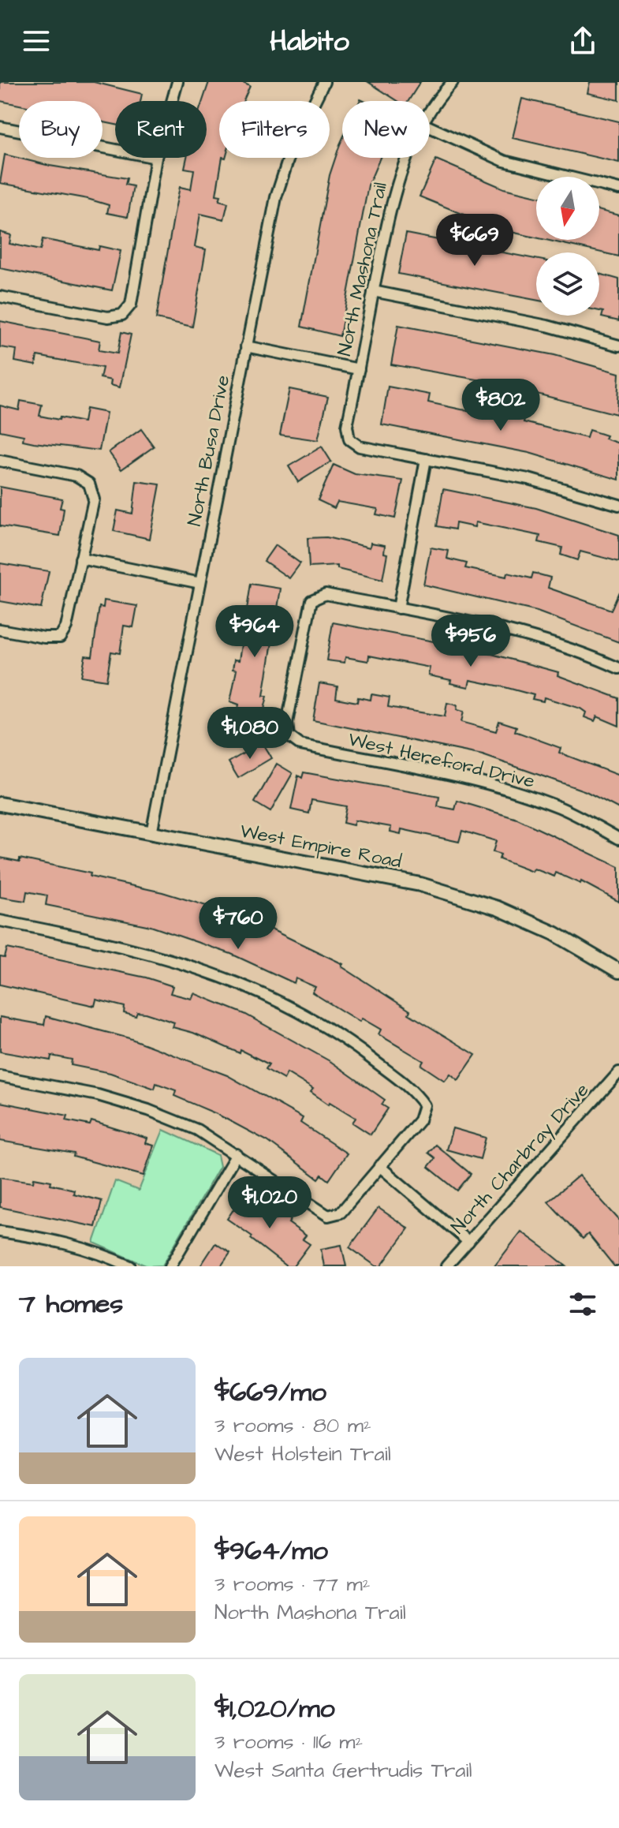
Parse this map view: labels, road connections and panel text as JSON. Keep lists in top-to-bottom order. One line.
{"streets":{"street":["North Mashona Trail","North Busa Drive","West Hereford Drive","West Empire Road","North Charbray Drive"]},"crossings":[["North Busa Drive","West Empire Road"]],"north":"bottom","page":{"header":"Habito","chip":["Buy","Rent","Filters","New"],"price":["$669","$802","$964","$956","$1,080","$760","$1,020"],"heading":"7 homes","list":[{"name":"$669/mo","note":"3 rooms · 80 m² · West Holstein Trail"},{"name":"$964/mo","note":"3 rooms · 77 m² · North Mashona Trail"},{"name":"$1,020/mo","note":"3 rooms · 116 m² · West Santa Gertrudis Trail"}]}}
